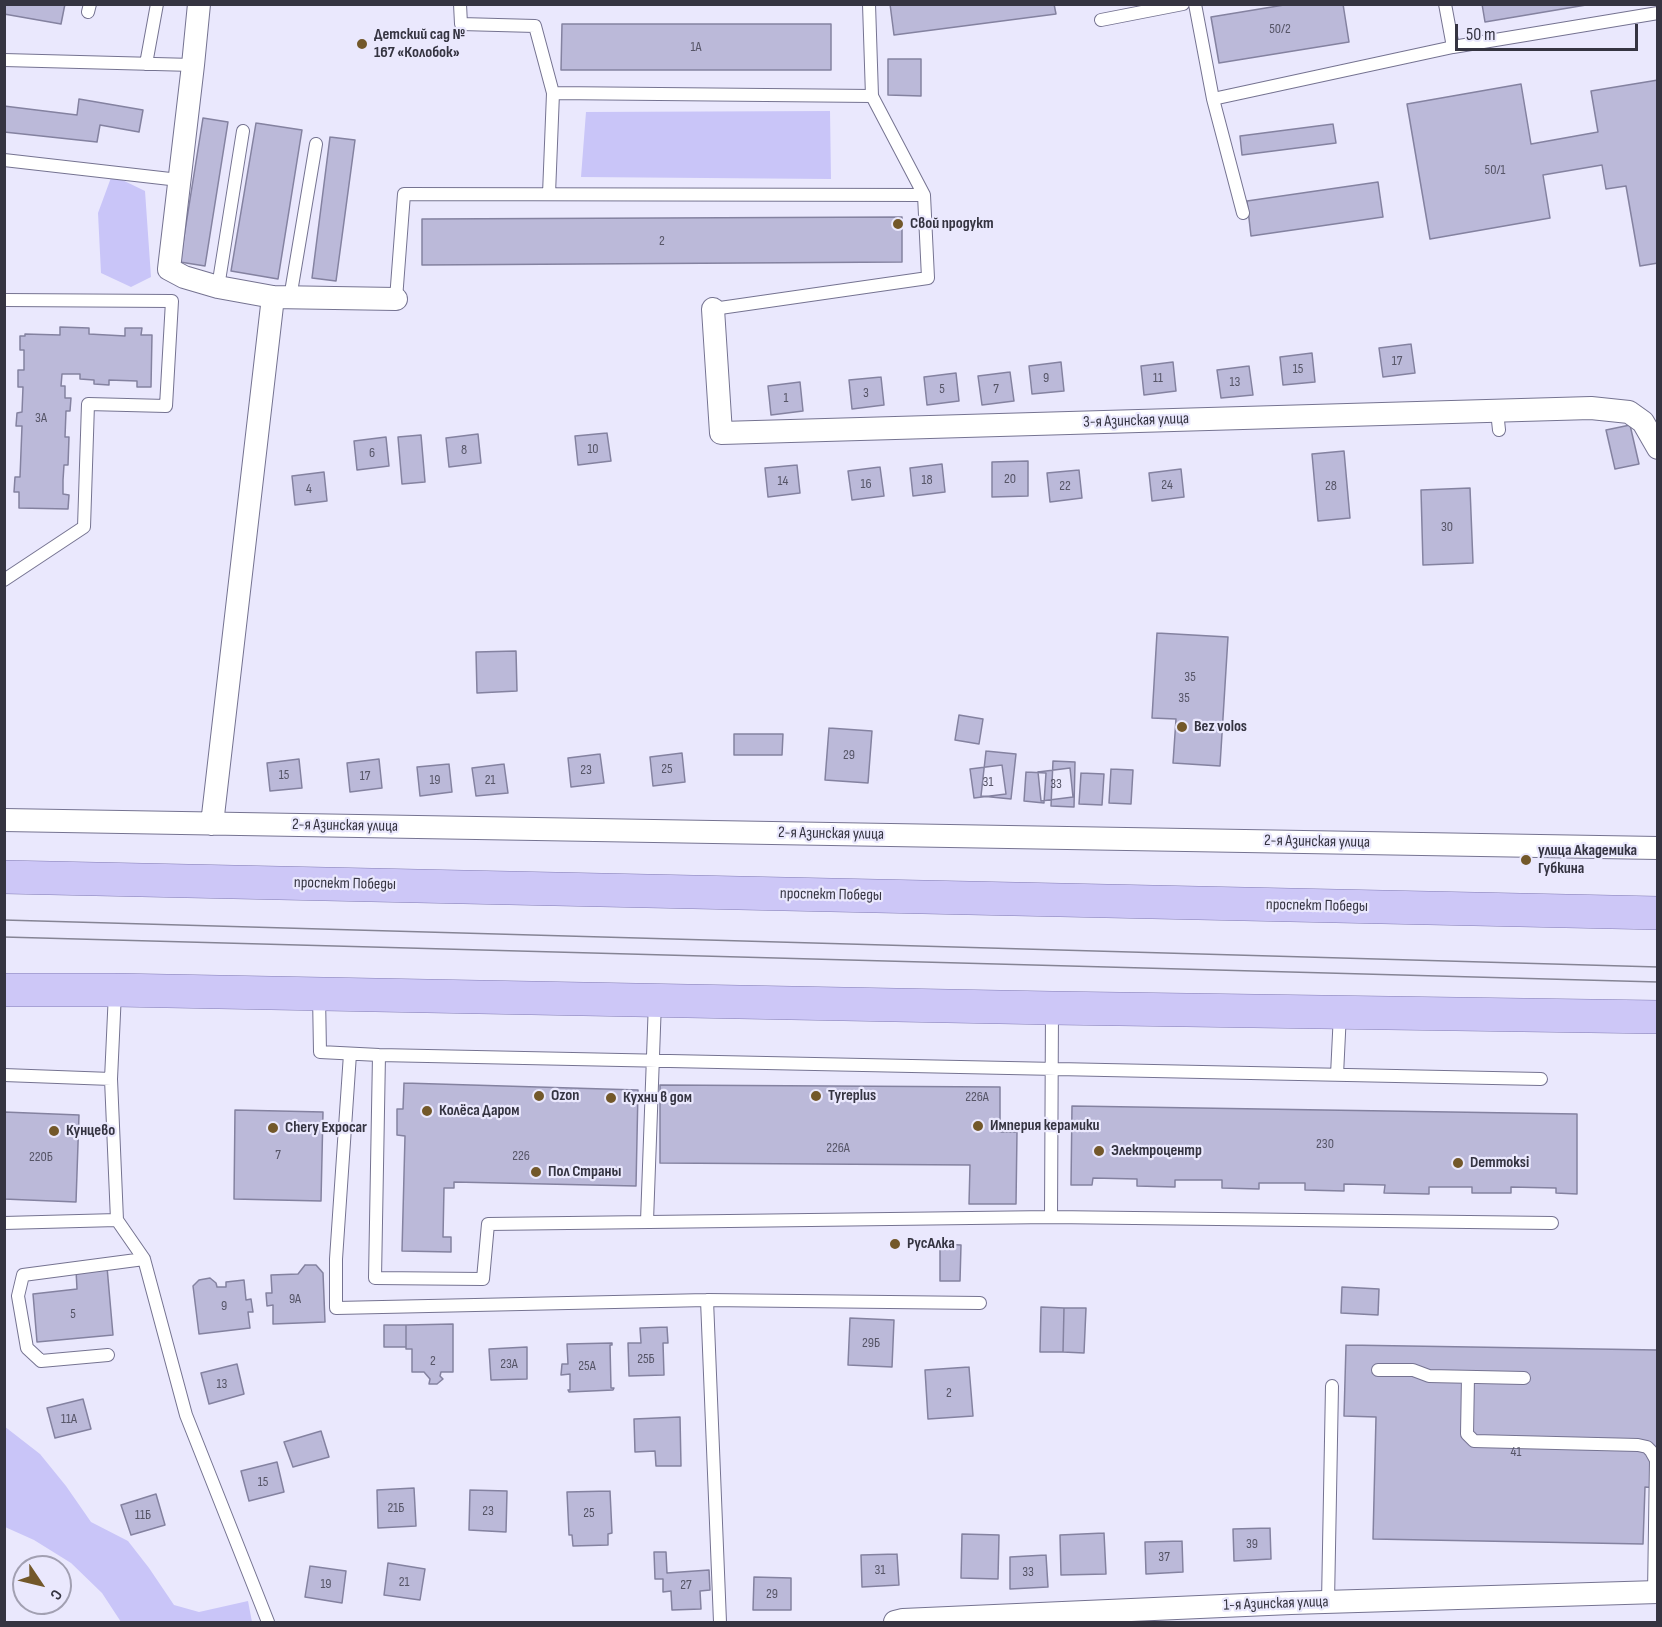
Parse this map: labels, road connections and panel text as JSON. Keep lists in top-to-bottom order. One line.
{"streets":{"main road":["проспект Победы"],"street":["3-я Азинская улица","2-я Азинская улица","1-я Азинская улица"]},"places":["Детский сад № 167 «Колобок»","Свой продукт","Bez volos","улица Академика Губкина","Ozon","Tyreplus","Кухни в дом","Колёса Даром","Империя керамики","Chery Expocar","Кунцево","Электроцентр","Demmoksi","Пол Страны","РусАлка"],"house_numbers":["50/2","1А","50/1","2","17","15","9","11","13","5","7","3","1","3А","10","8","6","20","18","14","16","24","22","28","4","30","35","35","29","25","23","15","17","19","21","31","33","226А","230","226А","7","226","220Б","9А","9","5","29Б","25Б","2","23А","25А","13","2","11А","41","15","21Б","23","25","11Б","39","37","31","33","21","19","27","29"],"scale_bar":"50 m","north":"bottom right"}
